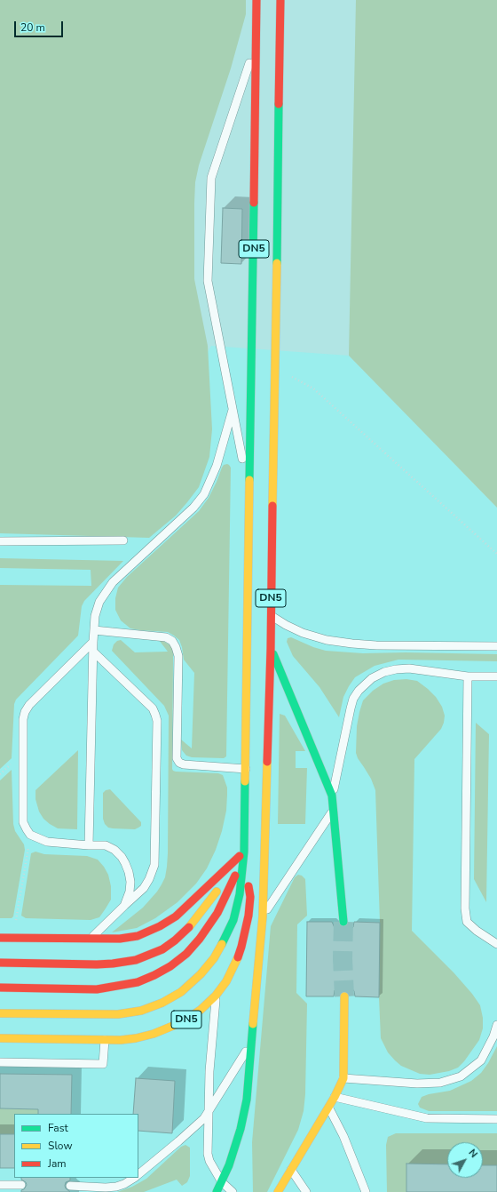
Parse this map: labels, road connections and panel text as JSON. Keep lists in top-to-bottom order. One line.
{"streets":{"highway":["DN5"]},"legend":["Fast","Slow","Jam"],"scale_bar":"20 m","north":"top right"}
